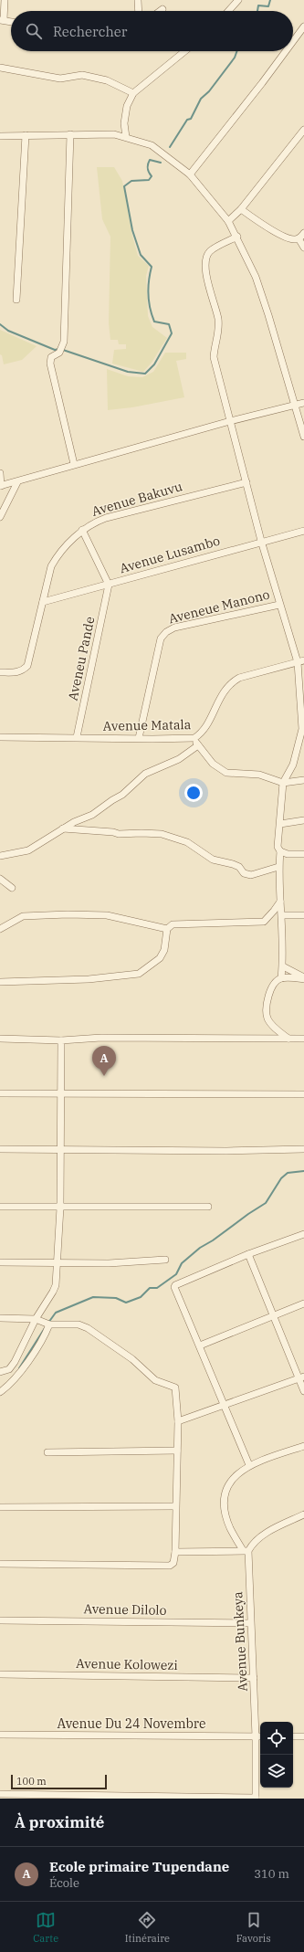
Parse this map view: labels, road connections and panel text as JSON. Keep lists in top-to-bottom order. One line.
{"streets":{"street":["Avenue Bakuvu","Avenue Lusambo","Aveneue Manono","Aveneu Pande","Avenue Matala","Avenue Dilolo","Avenue Bunkeya","Avenue Kolowezi","Avenue Du 24 Novembre"]},"crossings":[["Avenue Bakuvu","Avenue Lusambo"],["Avenue Lusambo","Aveneu Pande"],["Aveneue Manono","Avenue Matala"],["Aveneu Pande","Avenue Matala"],["Avenue Dilolo","Avenue Bunkeya"],["Avenue Bunkeya","Avenue Kolowezi"],["Avenue Bunkeya","Avenue Du 24 Novembre"]],"scale_bar":"100 m","page":{"search":"Rechercher","pins":"A","scale":"100 m","heading":"À proximité","list":[{"mark":"A","name":"Ecole primaire Tupendane","note":"École","value":"310 m"}],"nav":["Carte","Itinéraire","Favoris"]}}
